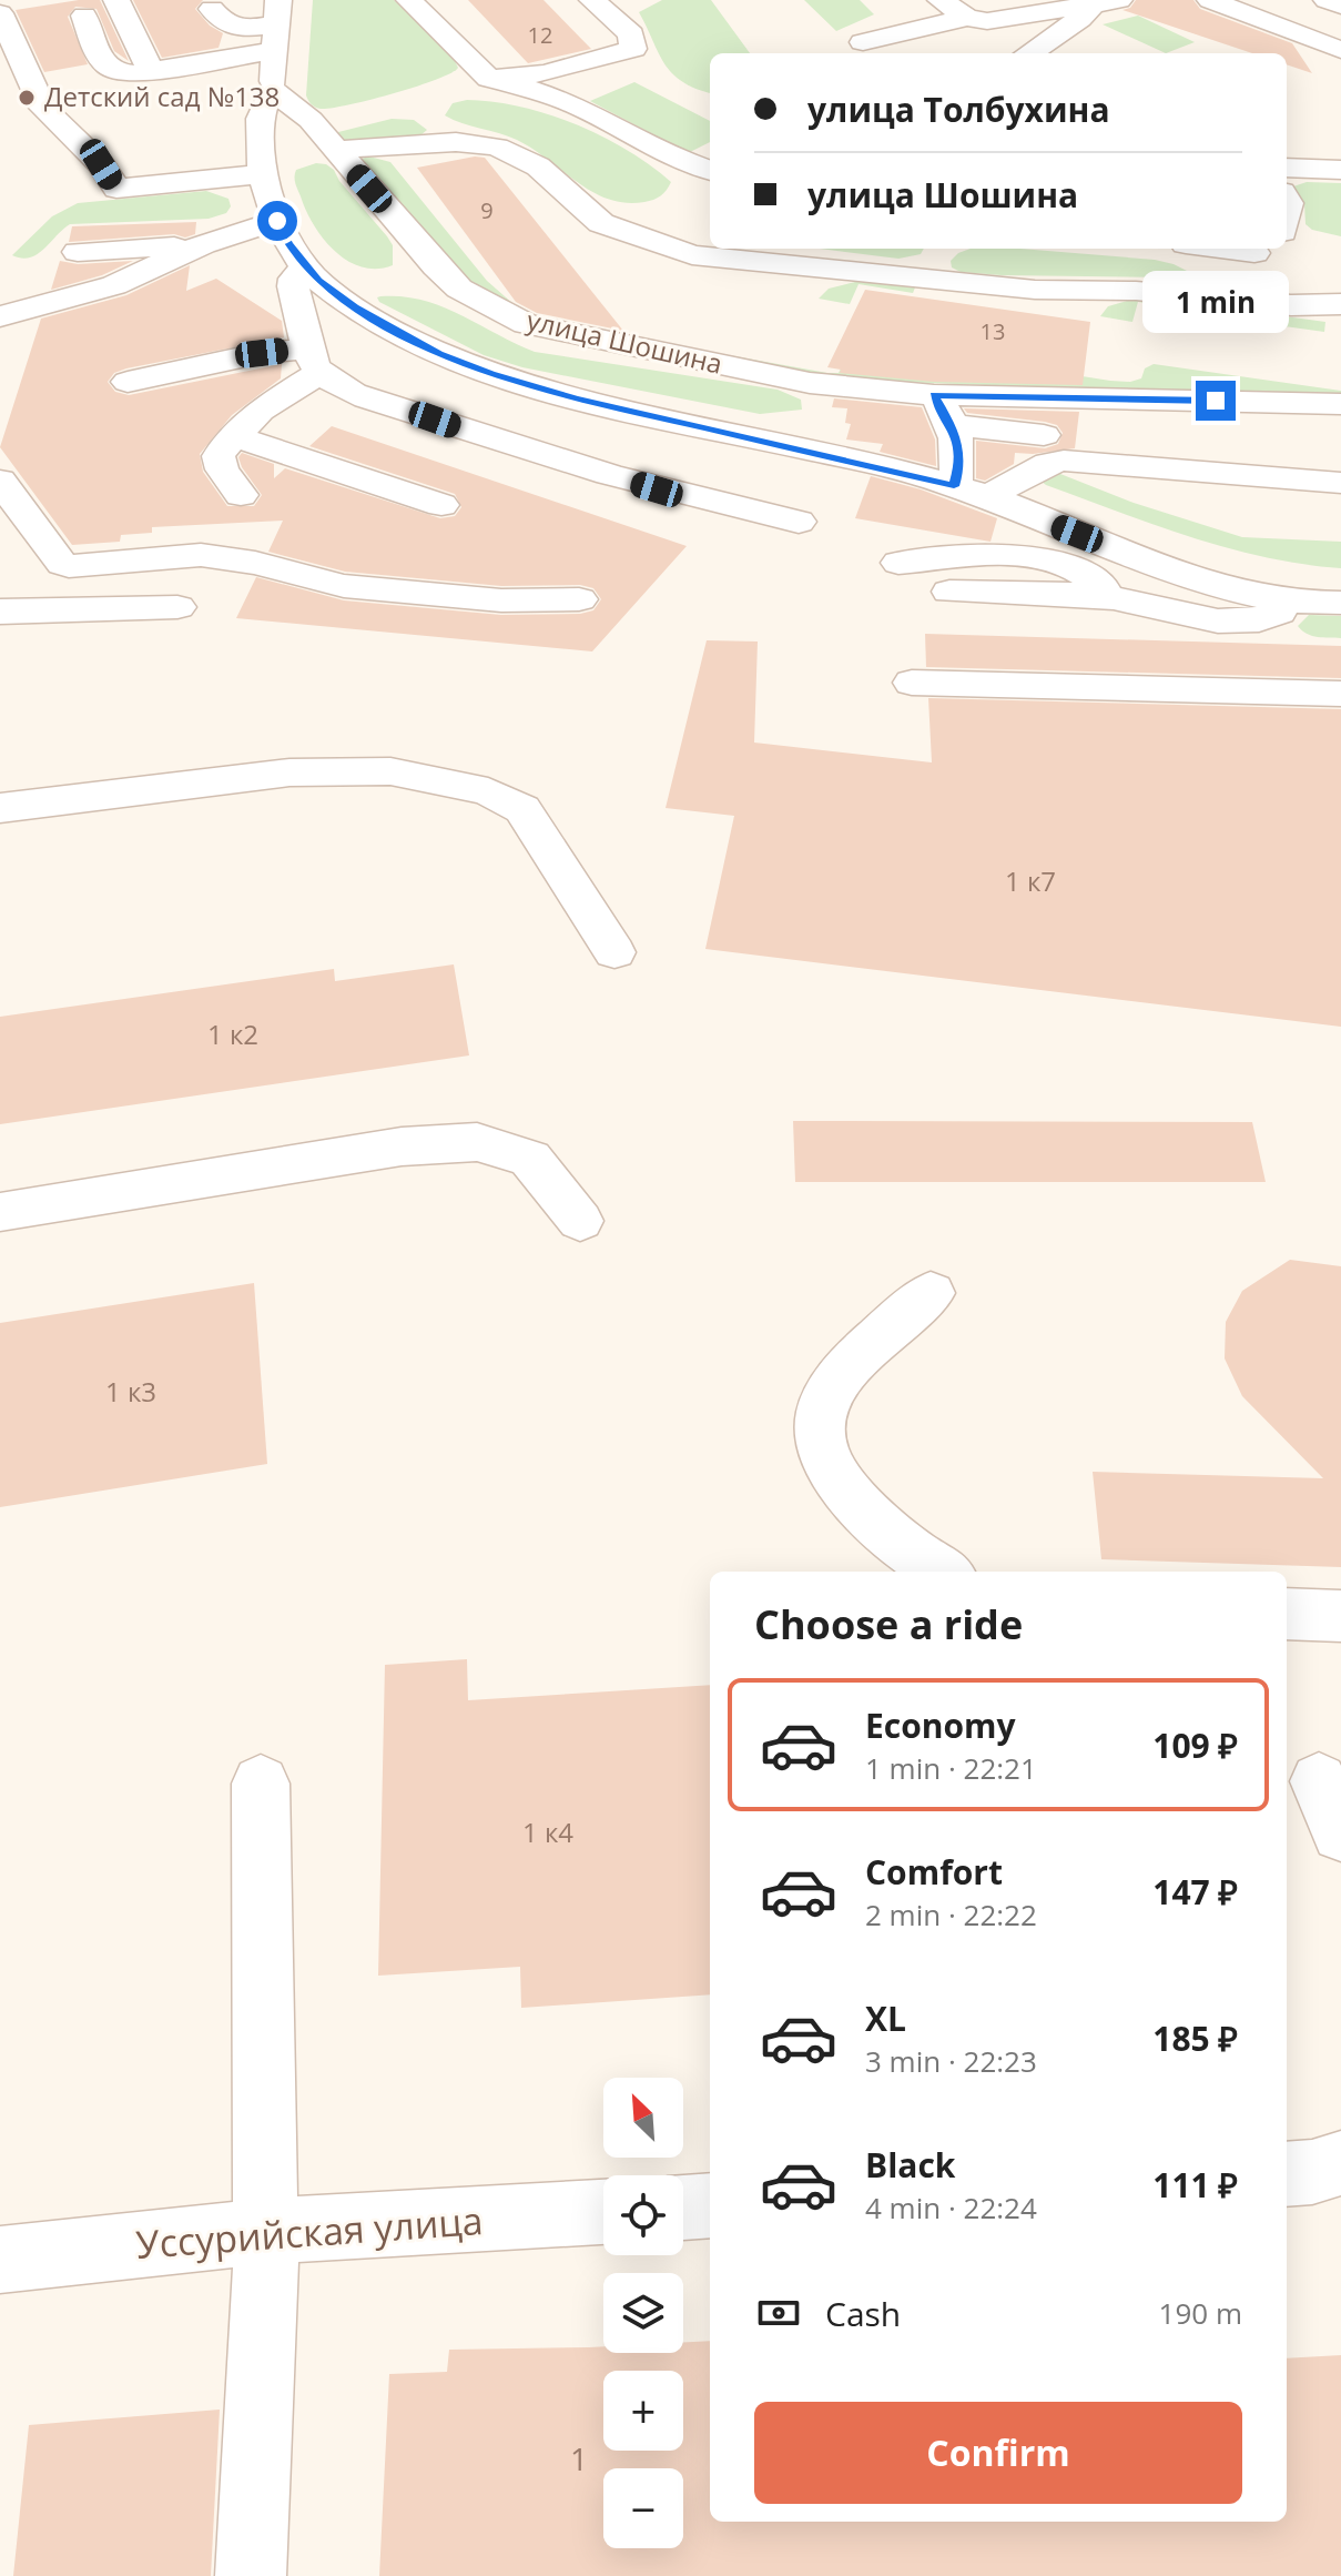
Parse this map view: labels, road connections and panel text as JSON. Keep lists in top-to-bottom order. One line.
{"streets":{"street":["улица Шошина","Уссурийская улица"]},"places":["Детский сад №138"],"house_numbers":["12","9","13","1 к7","1 к2","1 к3","1 к4","1"],"north":"top left","page":{"banner":["улица Толбухина","улица Шошина"],"bubble":"1 min","heading":"Choose a ride","list":[{"name":"Economy","note":"1 min · 22:21","value":"109 ₽"},{"name":"Comfort","note":"2 min · 22:22","value":"147 ₽"},{"name":"XL","note":"3 min · 22:23","value":"185 ₽"},{"name":"Black","note":"4 min · 22:24","value":"111 ₽"}],"map_buttons":["+","−"],"pay":["Cash","190 m"],"buttons":"Confirm"}}
